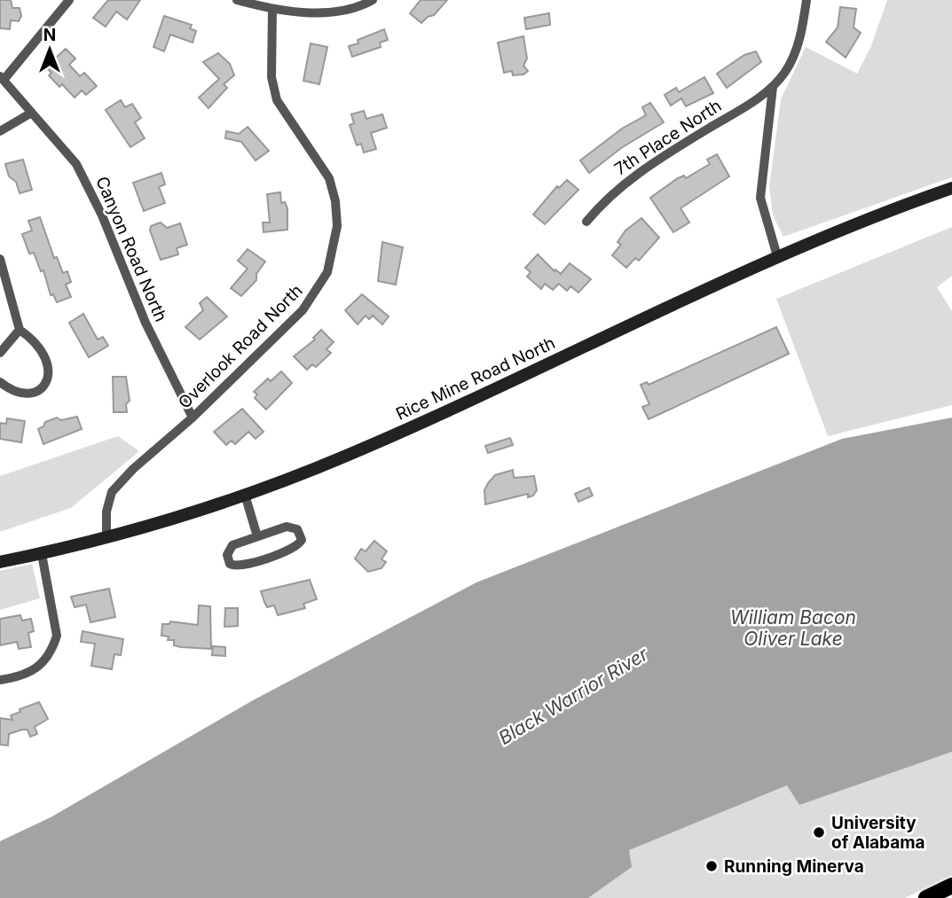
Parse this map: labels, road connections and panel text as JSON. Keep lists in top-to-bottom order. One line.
{"streets":{"main road":["Rice Mine Road North"],"street":["7th Place North","Canyon Road North","Overlook Road North"]},"crossings":[["Canyon Road North","Overlook Road North"],["Overlook Road North","Rice Mine Road North"]],"water":["William Bacon Oliver Lake","Black Warrior River"],"places":["University of Alabama","Running Minerva"],"north":"top"}
